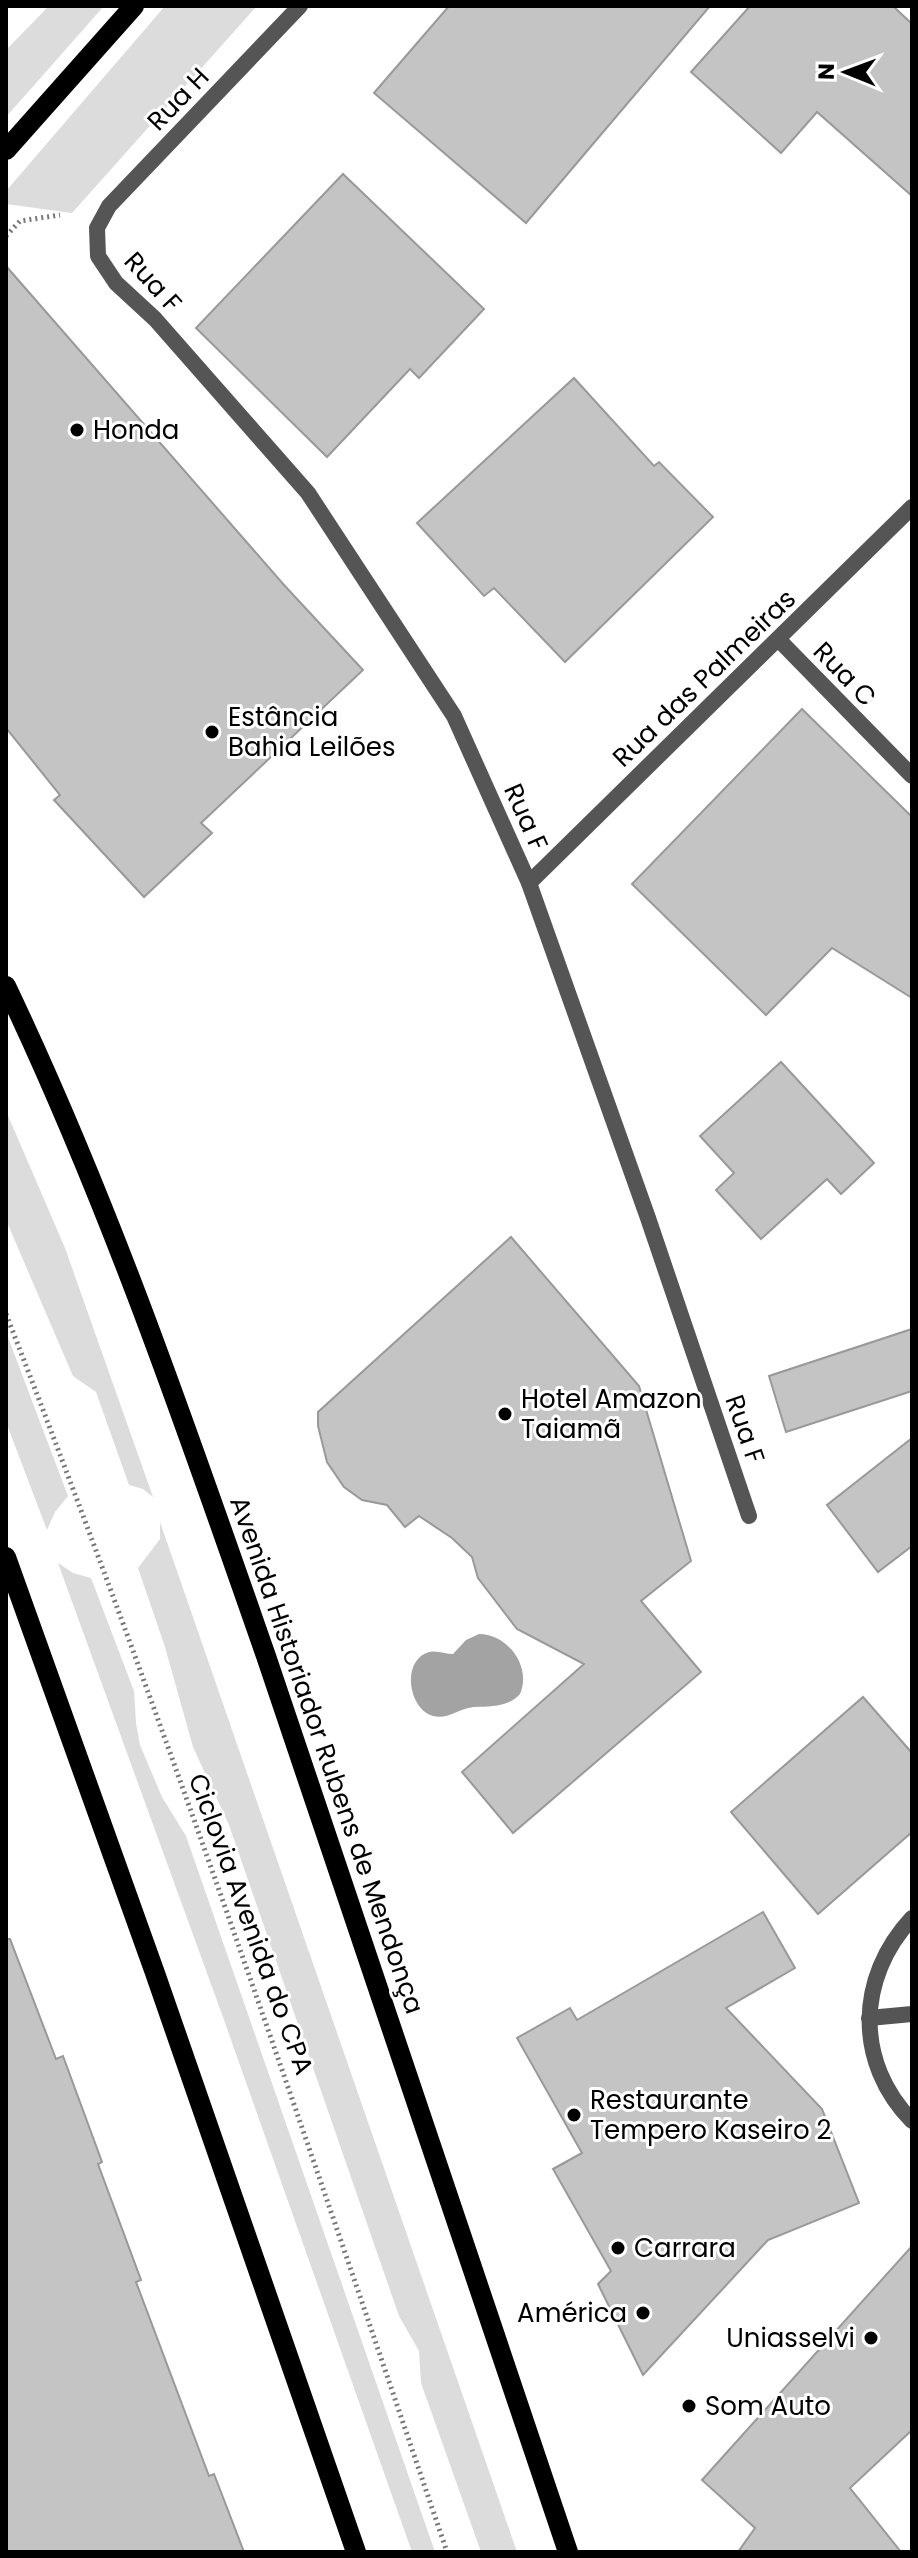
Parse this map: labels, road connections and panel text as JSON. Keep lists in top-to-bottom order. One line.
{"streets":{"main road":["Avenida Historiador Rubens de Mendonça"],"street":["Rua H","Rua F","Rua C","Rua das Palmeiras"],"path":["Ciclovia Avenida do CPA"]},"crossings":[["Rua H","Rua F"],["Rua F","Rua das Palmeiras"],["Rua C","Rua das Palmeiras"]],"places":["Honda","Estância Bahia Leilões","Hotel Amazon Taiamã","Restaurante Tempero Kaseiro 2","Carrara","América","Uniasselvi","Som Auto"],"north":"left"}
